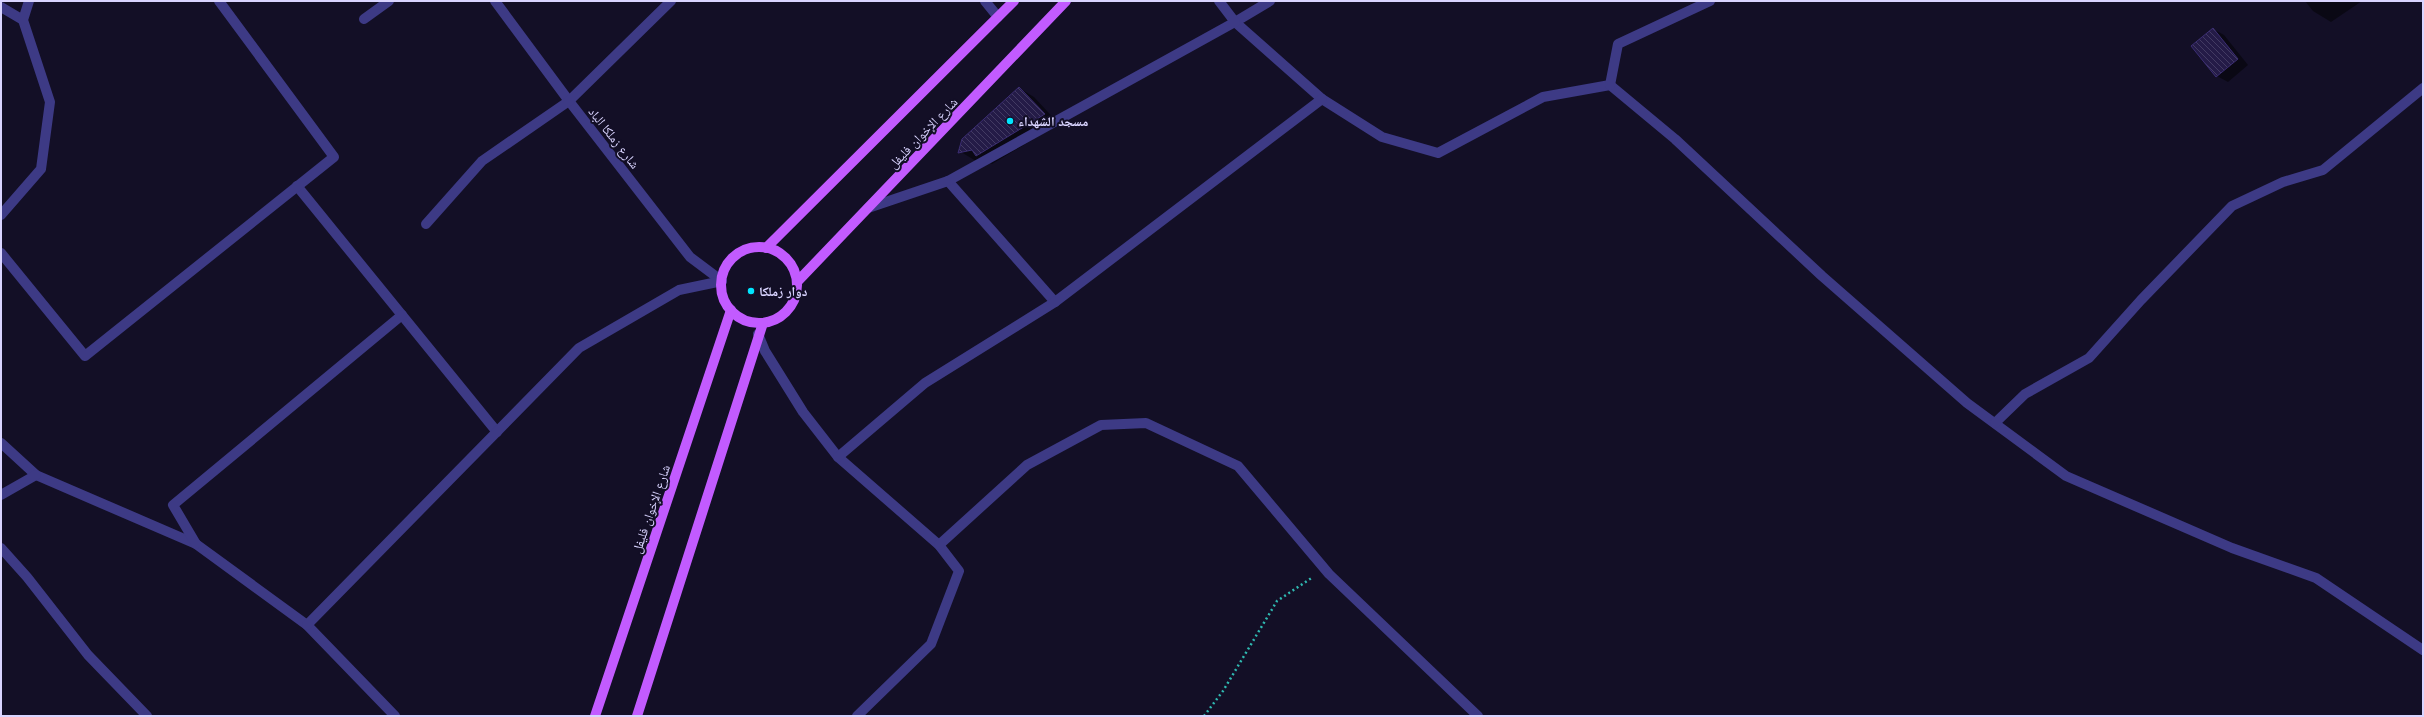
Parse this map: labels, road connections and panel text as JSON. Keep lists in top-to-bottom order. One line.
{"streets":{"main road":["شارع الإخوان فليفل"],"street":["شارع زملكا الباد"]},"crossings":[["شارع الإخوان فليفل","شارع زملكا الباد"]],"places":["مسجد الشهداء","دوار زملكا"]}
